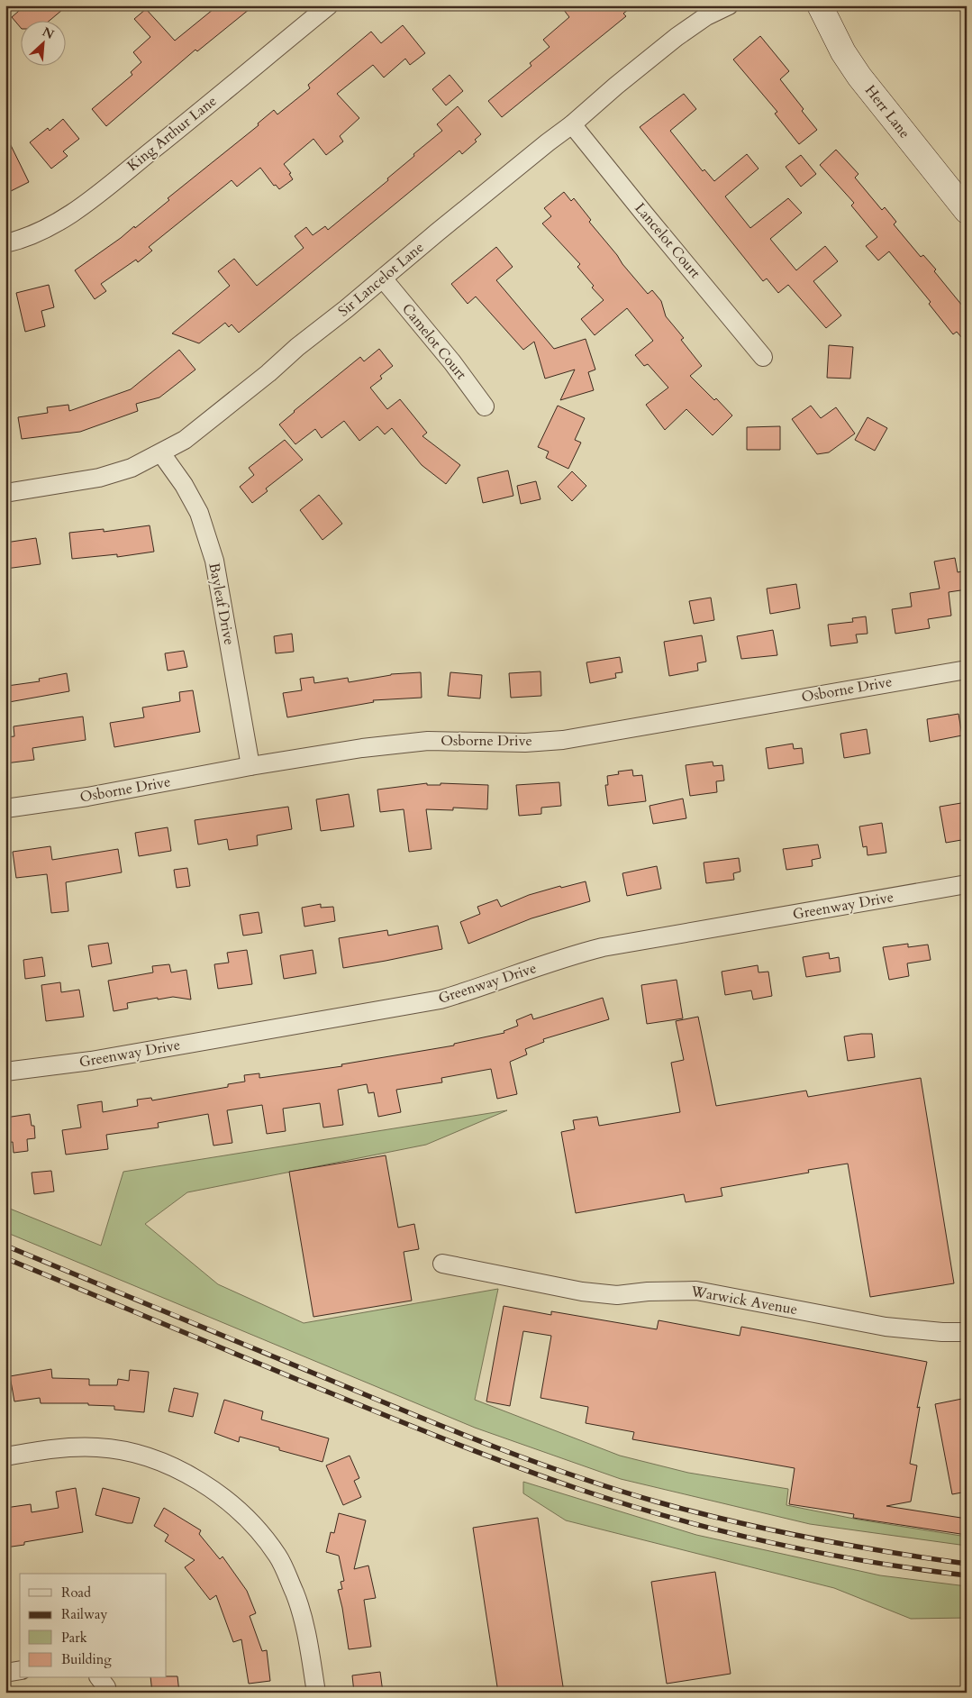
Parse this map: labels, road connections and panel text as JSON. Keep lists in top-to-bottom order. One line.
{"streets":{"main road":["Herr Lane"],"street":["King Arthur Lane","Lancelot Court","Sir Lancelot Lane","Camelot Court","Bayleaf Drive","Osborne Drive","Greenway Drive","Warwick Avenue"]},"crossings":[["Lancelot Court","Sir Lancelot Lane"],["Sir Lancelot Lane","Camelot Court"],["Sir Lancelot Lane","Bayleaf Drive"],["Bayleaf Drive","Osborne Drive"]],"legend":["Road","Railway","Park","Building"],"north":"top right"}
